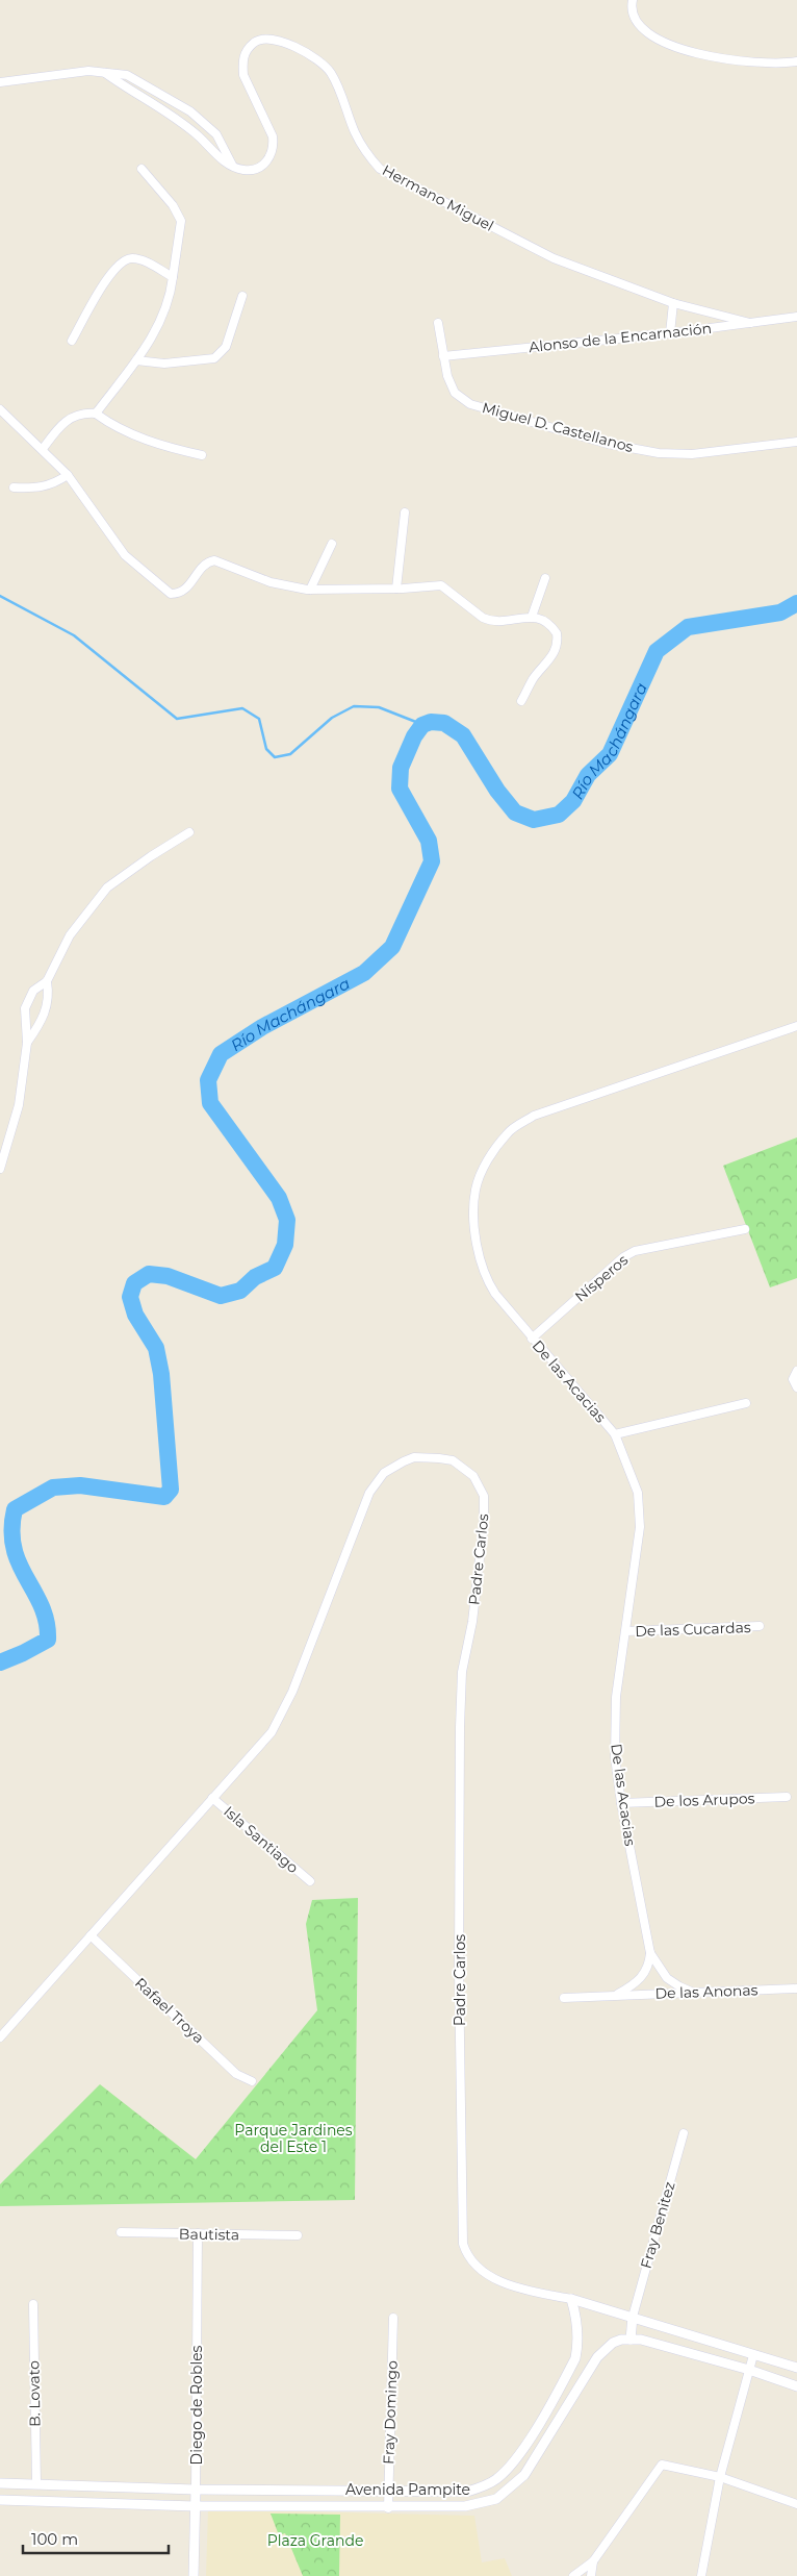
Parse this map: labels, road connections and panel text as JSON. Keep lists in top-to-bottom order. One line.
{"streets":{"street":["Hermano Miguel","Alonso de la Encarnación","Miguel D. Castellanos","Nísperos","De las Acacias","Padre Carlos","De las Cucardas","De los Arupos","Isla Santiago","De las Anonas","Rafael Troya","Fray Benitez","Bautista","B. Lovato","Diego de Robles","Fray Domingo","Avenida Pampite"]},"crossings":[["Hermano Miguel","Alonso de la Encarnación"],["Alonso de la Encarnación","Miguel D. Castellanos"],["Nísperos","De las Acacias"],["De las Acacias","De las Cucardas"],["De las Acacias","De los Arupos"],["Padre Carlos","Isla Santiago"],["Padre Carlos","Rafael Troya"],["Padre Carlos","Avenida Pampite"],["Bautista","Diego de Robles"],["B. Lovato","Avenida Pampite"],["Diego de Robles","Avenida Pampite"],["Fray Domingo","Avenida Pampite"]],"water":["Río Machángara"],"parks":["Parque Jardines del Este 1","Plaza Grande"],"scale_bar":"100 m"}
